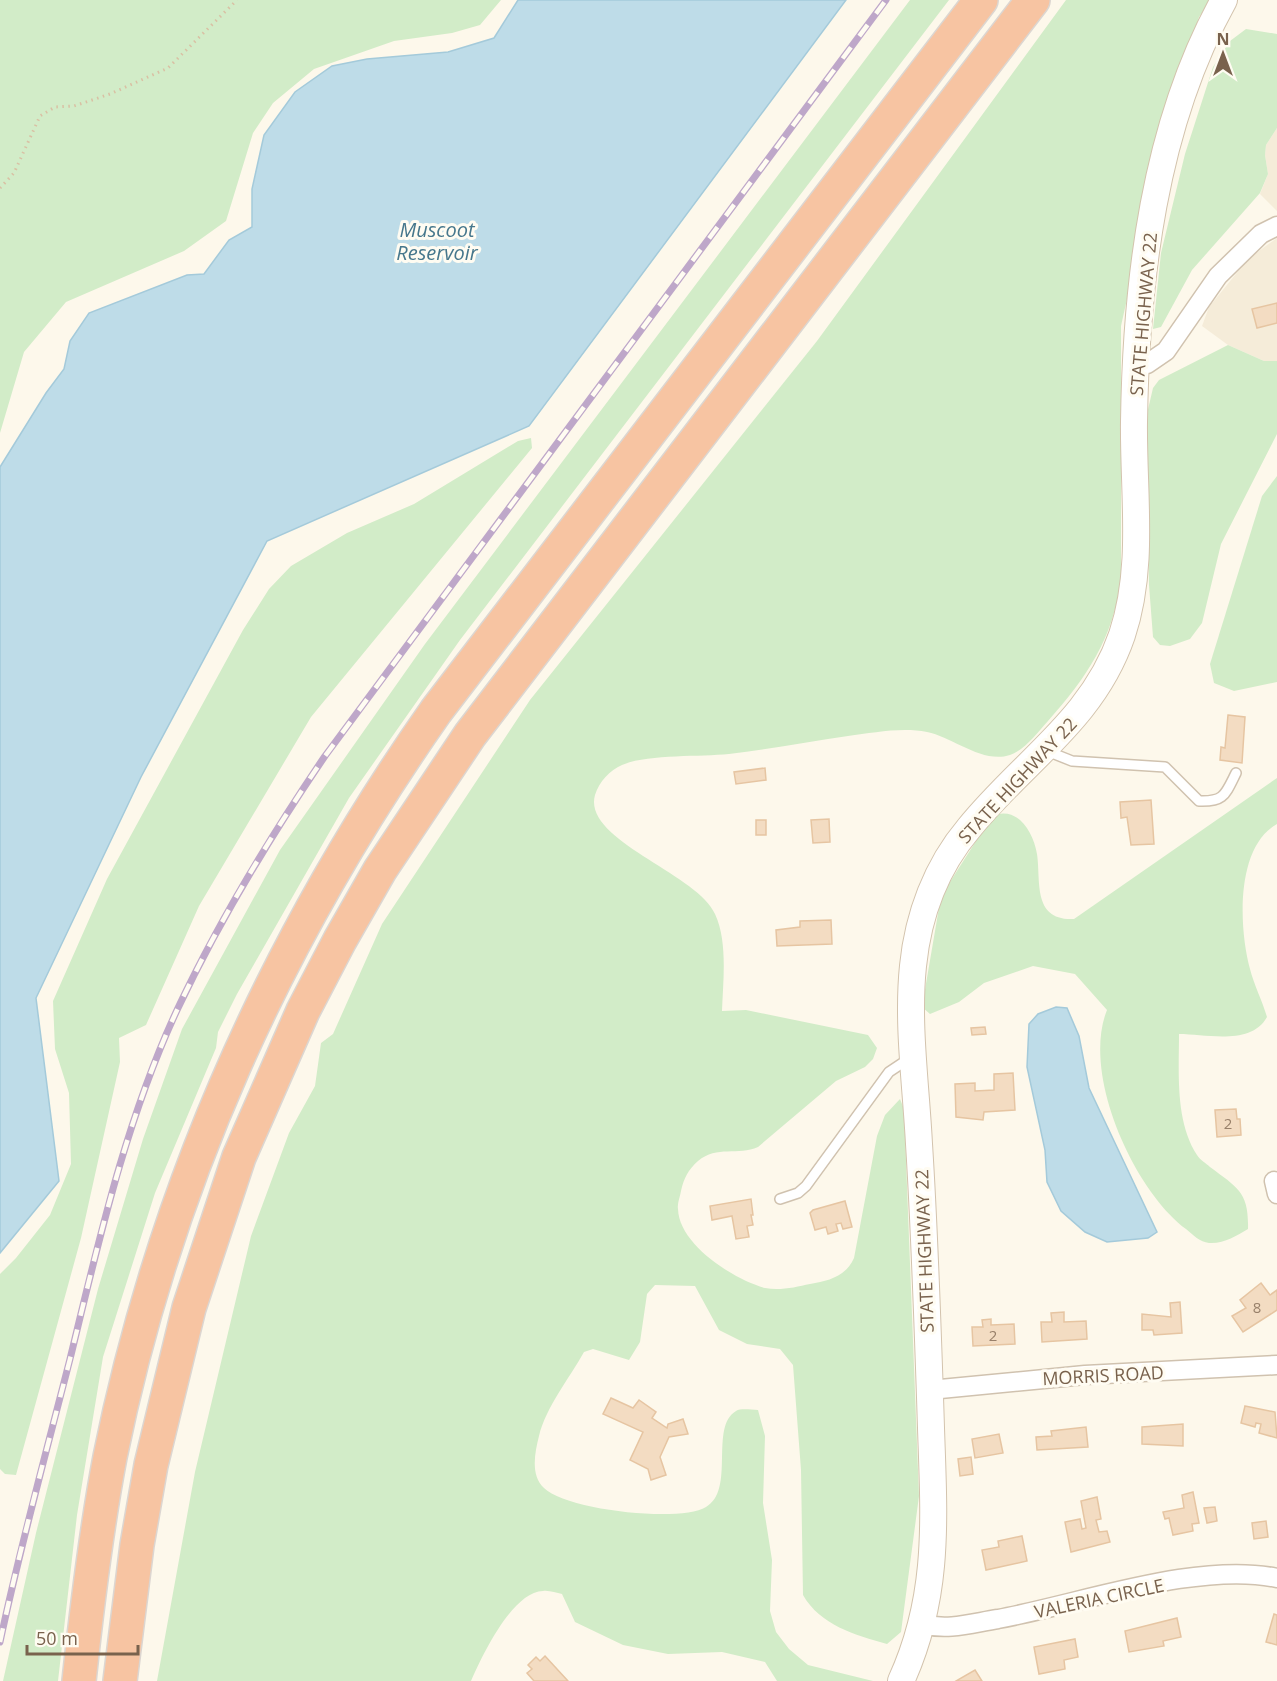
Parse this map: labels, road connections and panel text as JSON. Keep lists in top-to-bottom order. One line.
{"streets":{"main road":["STATE HIGHWAY 22"],"street":["MORRIS ROAD","VALERIA CIRCLE"]},"crossings":[["STATE HIGHWAY 22","MORRIS ROAD"],["STATE HIGHWAY 22","VALERIA CIRCLE"]],"water":["Muscoot Reservoir"],"house_numbers":["2","8","2"],"scale_bar":"50 m","north":"top"}
